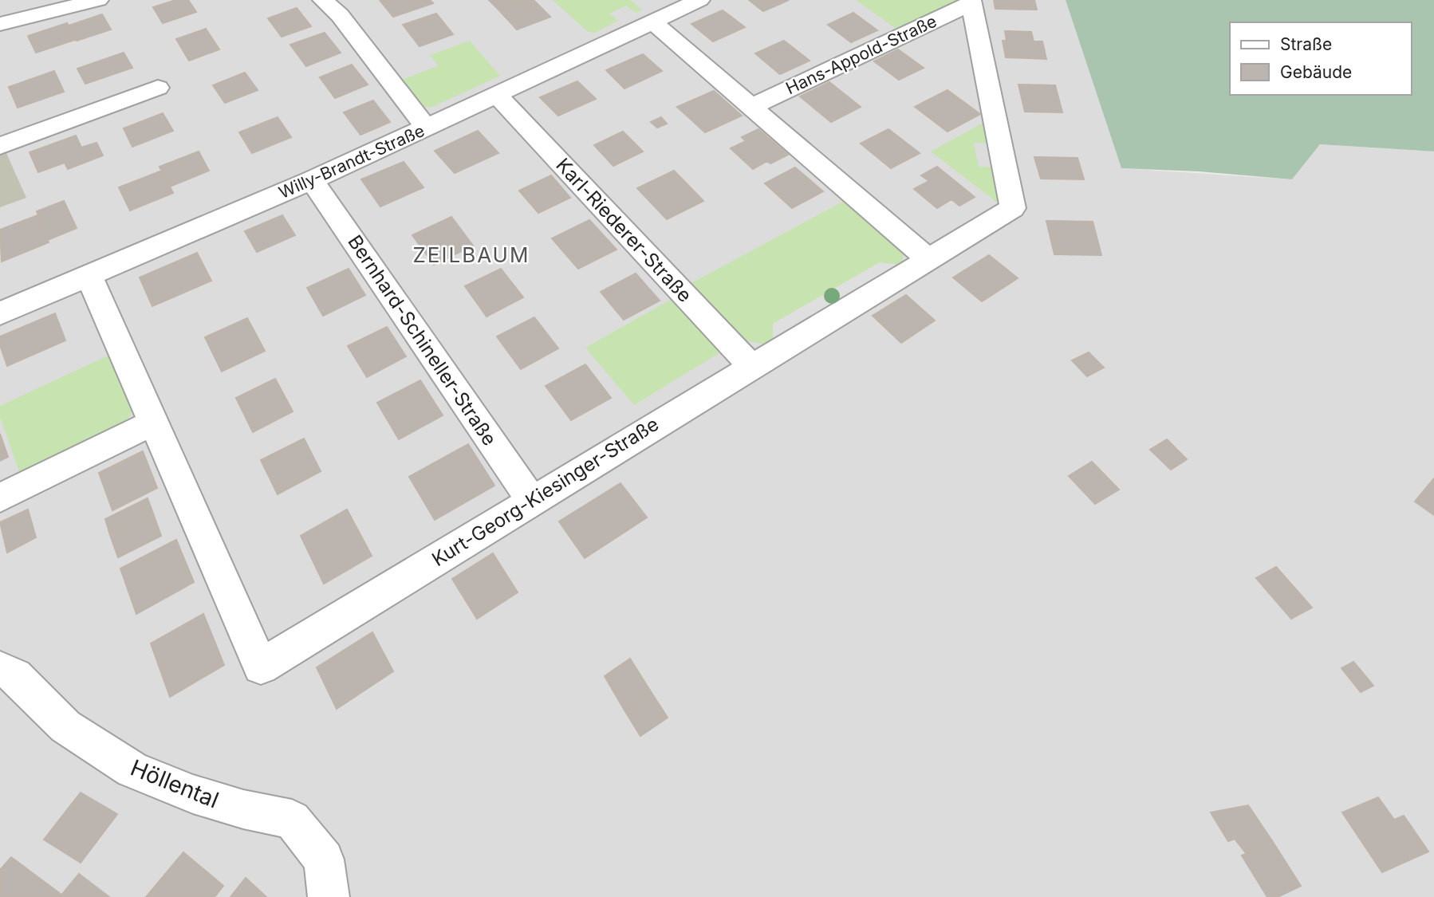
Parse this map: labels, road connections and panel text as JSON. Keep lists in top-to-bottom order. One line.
{"streets":{"street":["Hans-Appold-Straße","Willy-Brandt-Straße","Karl-Riederer-Straße","Bernhard-Schineller-Straße","Kurt-Georg-Kiesinger-Straße","Höllental"]},"crossings":[["Hans-Appold-Straße","Kurt-Georg-Kiesinger-Straße"],["Willy-Brandt-Straße","Karl-Riederer-Straße"],["Willy-Brandt-Straße","Bernhard-Schineller-Straße"],["Willy-Brandt-Straße","Kurt-Georg-Kiesinger-Straße"],["Karl-Riederer-Straße","Kurt-Georg-Kiesinger-Straße"],["Bernhard-Schineller-Straße","Kurt-Georg-Kiesinger-Straße"]],"districts":["ZEILBAUM"],"legend":["Straße","Gebäude"]}
